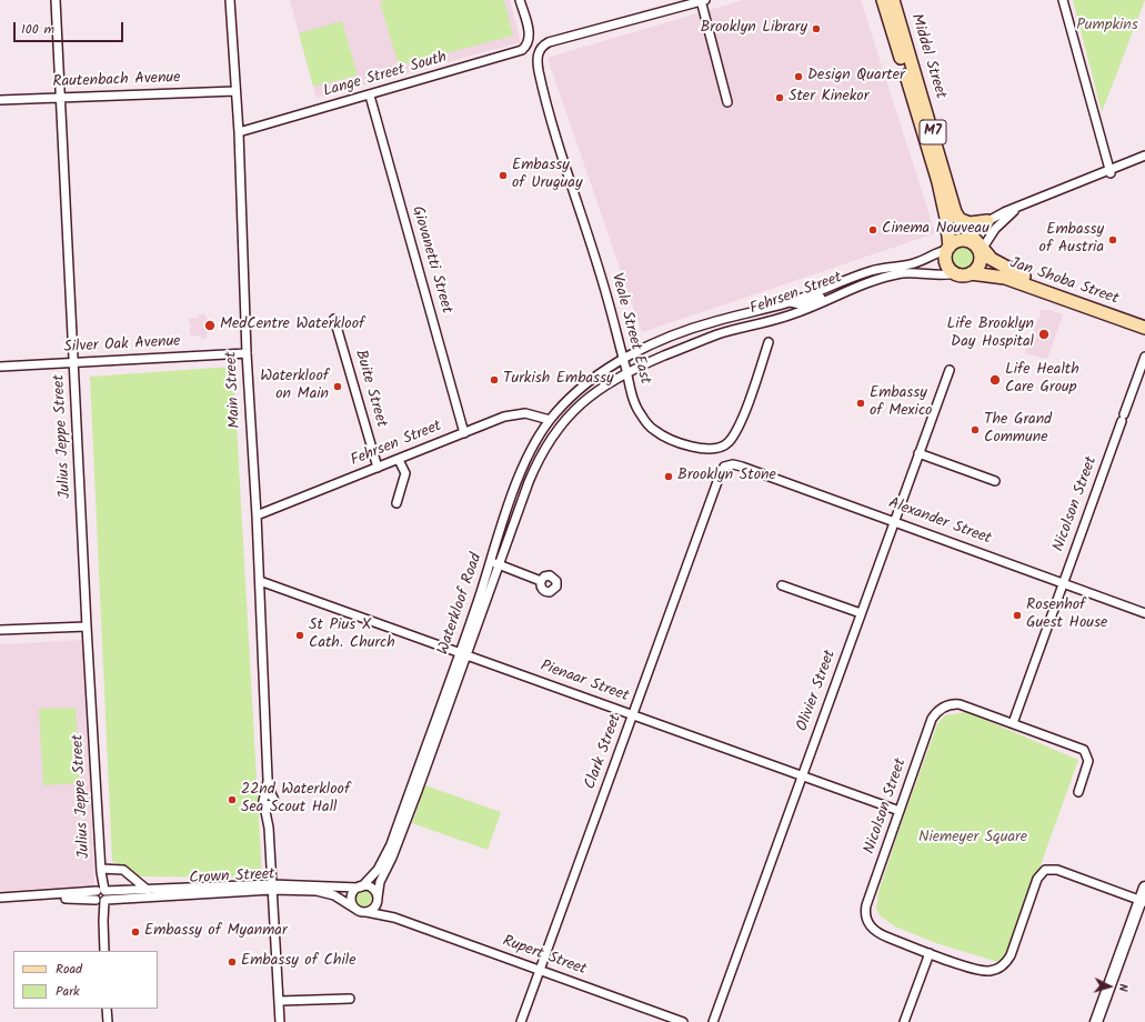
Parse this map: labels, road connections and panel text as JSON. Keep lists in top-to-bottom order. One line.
{"streets":{"main road":["Middel Street","M7","Jan Shoba Street"],"street":["Lange Street South","Rautenbach Avenue","Giovanetti Street","Fehrsen Street","Veale Street East","Silver Oak Avenue","Buite Street","Main Street","Julius Jeppe Street","Nicolson Street","Alexander Street","Waterkloof Road","Pienaar Street","Olivier Street","Clark Street","Crown Street","Rupert Street"]},"crossings":[["Middel Street","M7"],["Middel Street","Jan Shoba Street"],["Middel Street","Fehrsen Street"],["Lange Street South","Giovanetti Street"],["Lange Street South","Main Street"],["Rautenbach Avenue","Main Street"],["Rautenbach Avenue","Julius Jeppe Street"],["M7","Jan Shoba Street"],["M7","Fehrsen Street"],["Giovanetti Street","Fehrsen Street"],["Jan Shoba Street","Fehrsen Street"],["Fehrsen Street","Veale Street East"],["Fehrsen Street","Buite Street"],["Fehrsen Street","Main Street"],["Fehrsen Street","Waterkloof Road"],["Veale Street East","Waterkloof Road"],["Silver Oak Avenue","Main Street"],["Silver Oak Avenue","Julius Jeppe Street"],["Main Street","Pienaar Street"],["Main Street","Crown Street"],["Julius Jeppe Street","Crown Street"],["Nicolson Street","Alexander Street"],["Nicolson Street","Pienaar Street"],["Alexander Street","Olivier Street"],["Alexander Street","Clark Street"],["Waterkloof Road","Pienaar Street"],["Waterkloof Road","Crown Street"],["Waterkloof Road","Rupert Street"],["Pienaar Street","Olivier Street"],["Pienaar Street","Clark Street"],["Clark Street","Rupert Street"],["Crown Street","Rupert Street"]],"parks":["Pumpkins","Niemeyer Square"],"places":["Brooklyn Library","Design Quarter","Ster Kinekor","Embassy of Uruguay","Cinema Nouveau","Embassy of Austria","MedCentre Waterkloof","Life Brooklyn Day Hospital","Turkish Embassy","Life Health Care Group","Waterkloof on Main","Embassy of Mexico","The Grand Commune","Brooklyn Stone","Rosenhof Guest House","St Pius X Cath. Church","22nd Waterkloof Sea Scout Hall","Embassy of Myanmar","Embassy of Chile"],"legend":["Road","Park"],"scale_bar":"100 m","north":"right"}
